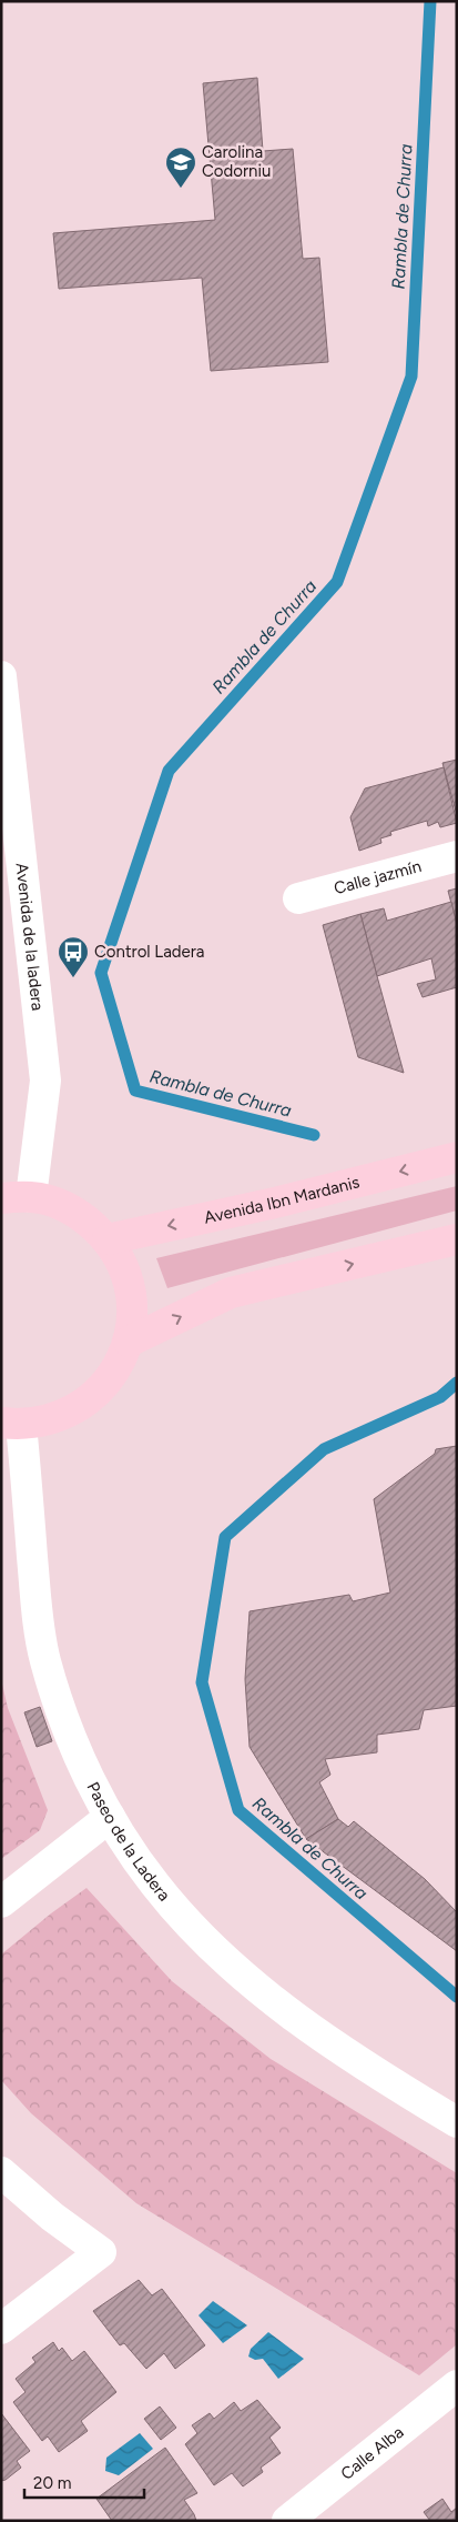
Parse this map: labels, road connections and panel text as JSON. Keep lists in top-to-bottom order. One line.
{"streets":{"main road":["Avenida Ibn Mardanis"],"street":["Calle jazmín","Avenida de la ladera","Paseo de la Ladera","Calle Alba"]},"water":["Rambla de Churra"],"places":{"school or university":["Carolina Codorniu"],"bus stop":["Control Ladera"]},"scale_bar":"20 m"}
